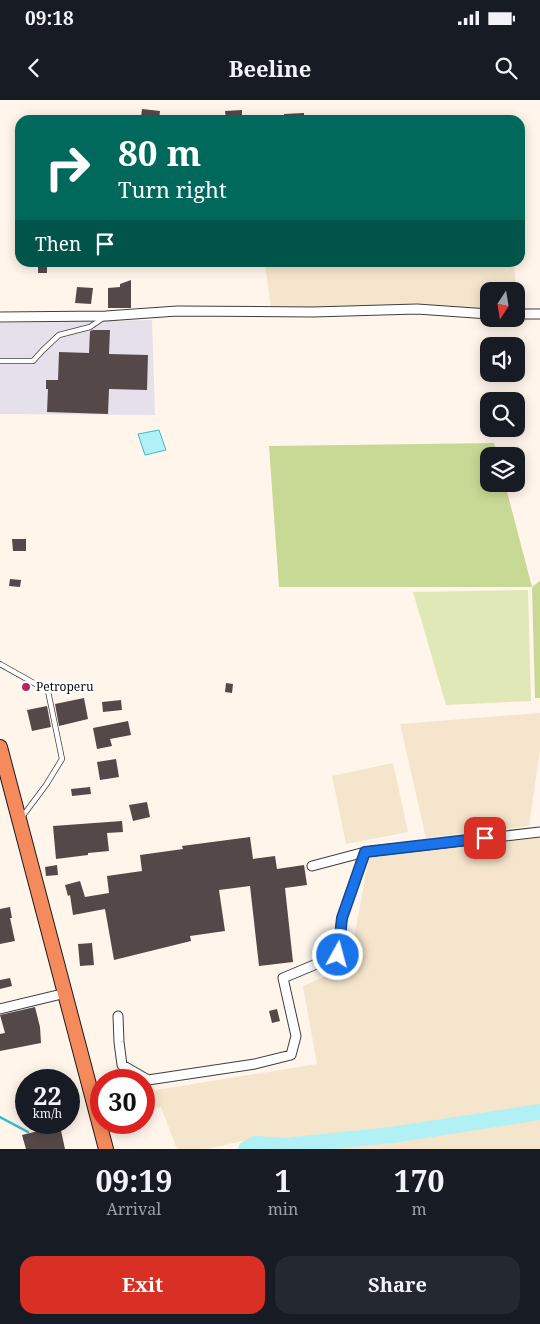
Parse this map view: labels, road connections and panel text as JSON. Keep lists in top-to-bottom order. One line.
{"places":["Petroperu"],"north":"bottom","page":{"status":"09:18","header":"Beeline","turn":["80 m","Turn right"],"then":"Then","speed":"22 km/h","limit":"30","eta":["09:19","Arrival","1","min","170","m"],"buttons":["Exit","Share"]}}
